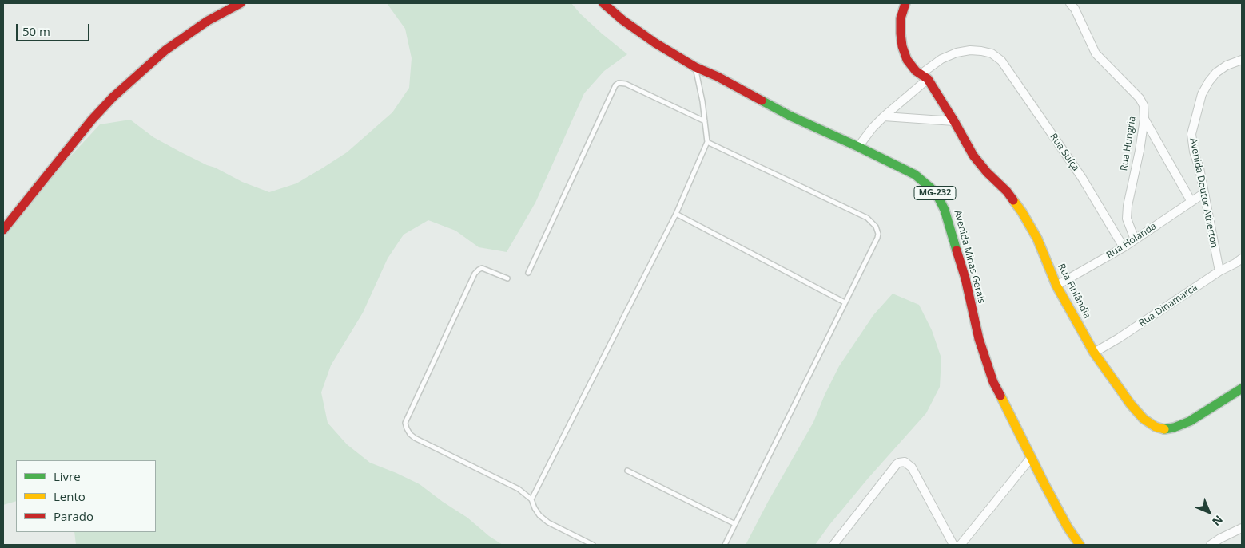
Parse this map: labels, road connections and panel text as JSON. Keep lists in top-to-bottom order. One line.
{"streets":{"street":["Rua Hungria","Rua Suíça","MG-232","Avenida Doutor Atherton","Rua Holanda","Avenida Minas Gerais","Rua Finlândia","Rua Dinamarca"]},"crossings":[["Rua Hungria","Rua Holanda"],["Rua Suíça","Rua Holanda"],["Rua Suíça","Rua Finlândia"],["Avenida Doutor Atherton","Rua Holanda"],["Avenida Doutor Atherton","Rua Dinamarca"],["Rua Holanda","Rua Finlândia"],["Rua Finlândia","Rua Dinamarca"]],"legend":["Livre","Lento","Parado"],"scale_bar":"50 m","north":"bottom right"}
